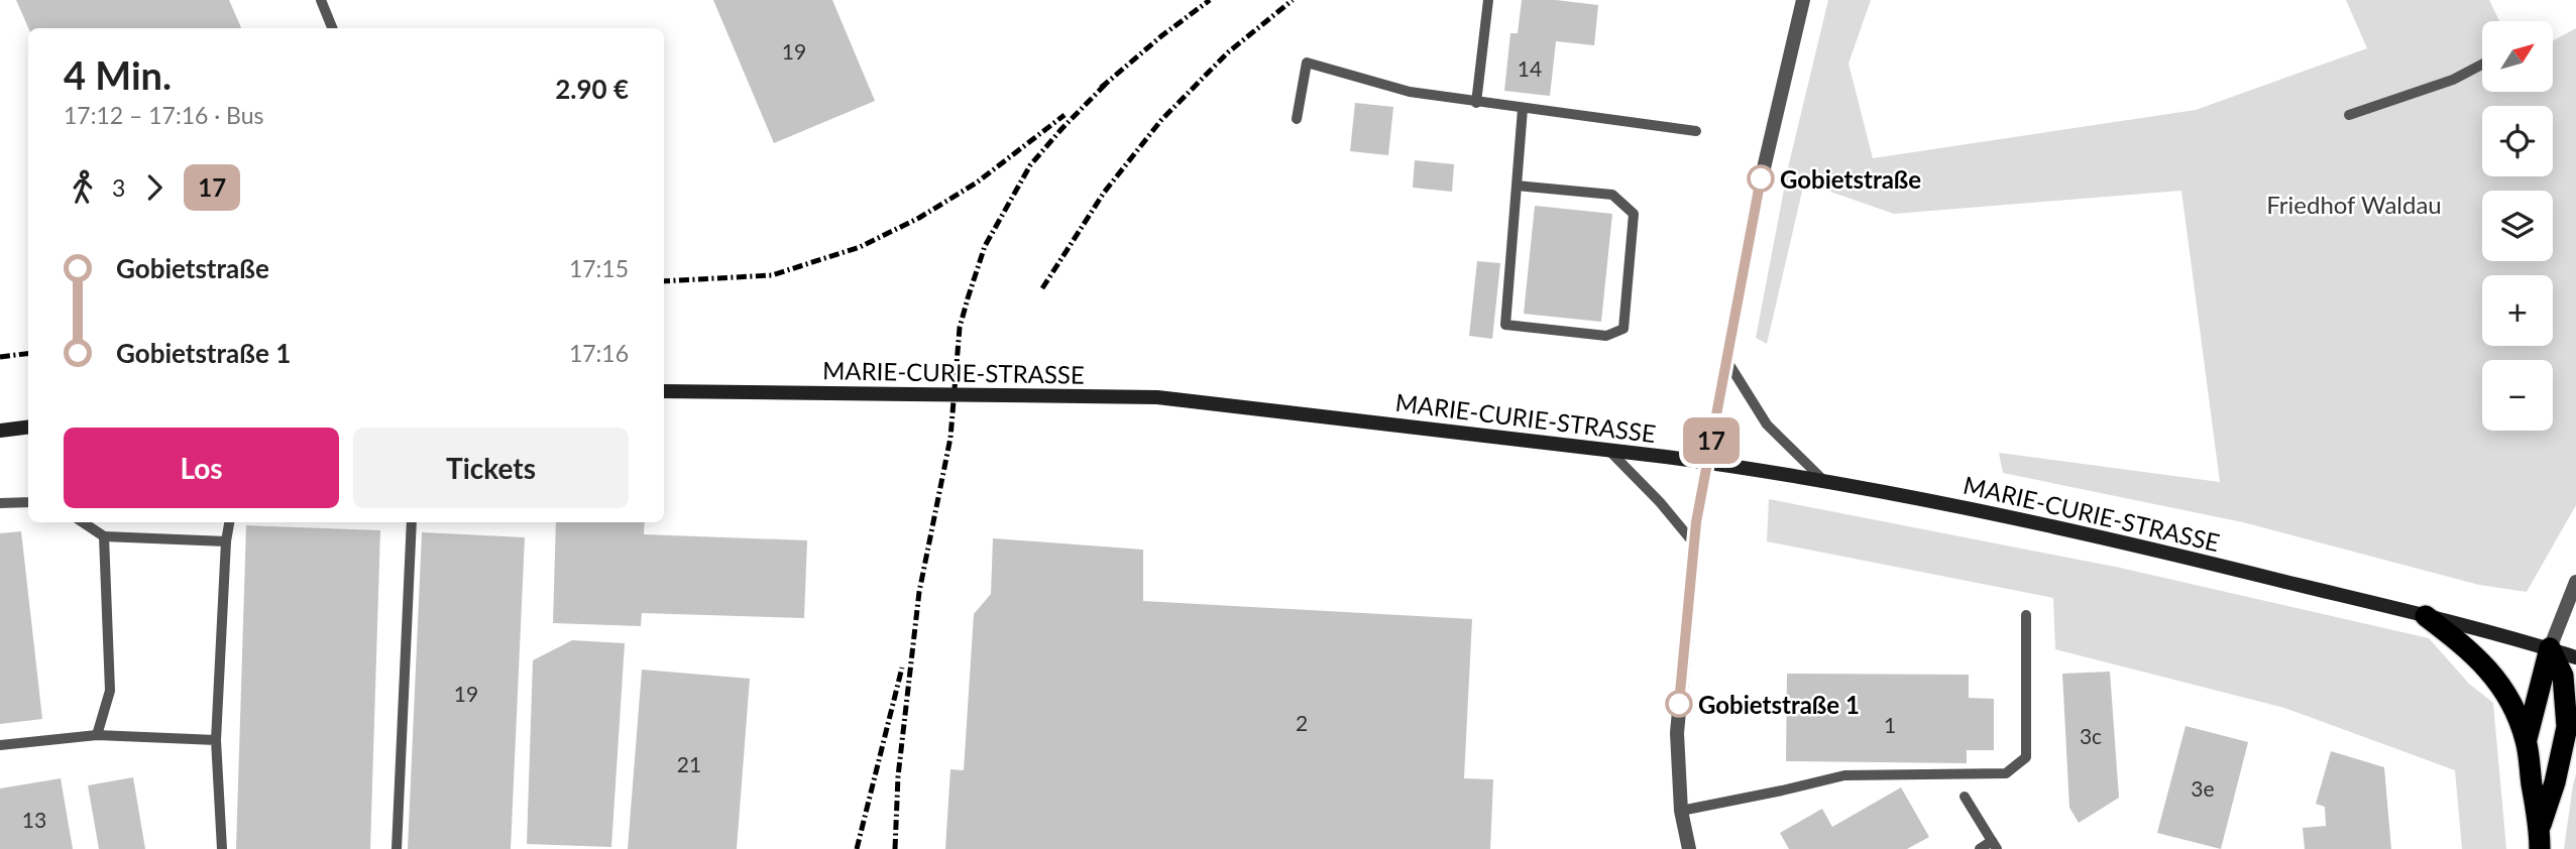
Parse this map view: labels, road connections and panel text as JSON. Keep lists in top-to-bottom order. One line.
{"streets":{"main road":["MARIE-CURIE-STRASSE"]},"parks":["Friedhof Waldau"],"places":["Gobietstraße","Gobietstraße 1"],"lines":["bus line 17"],"house_numbers":["19","14","19","2","1","3c","21","3e","13"],"north":"top right","page":{"on_map":"17","map_buttons":["+","−"],"heading":["4 Min.","17:12 – 17:16 · Bus","2.90 €"],"legs":["3","17"],"list":[{"name":"Gobietstraße","value":"17:15"},{"name":"Gobietstraße 1","value":"17:16"}],"buttons":["Los","Tickets"]}}
